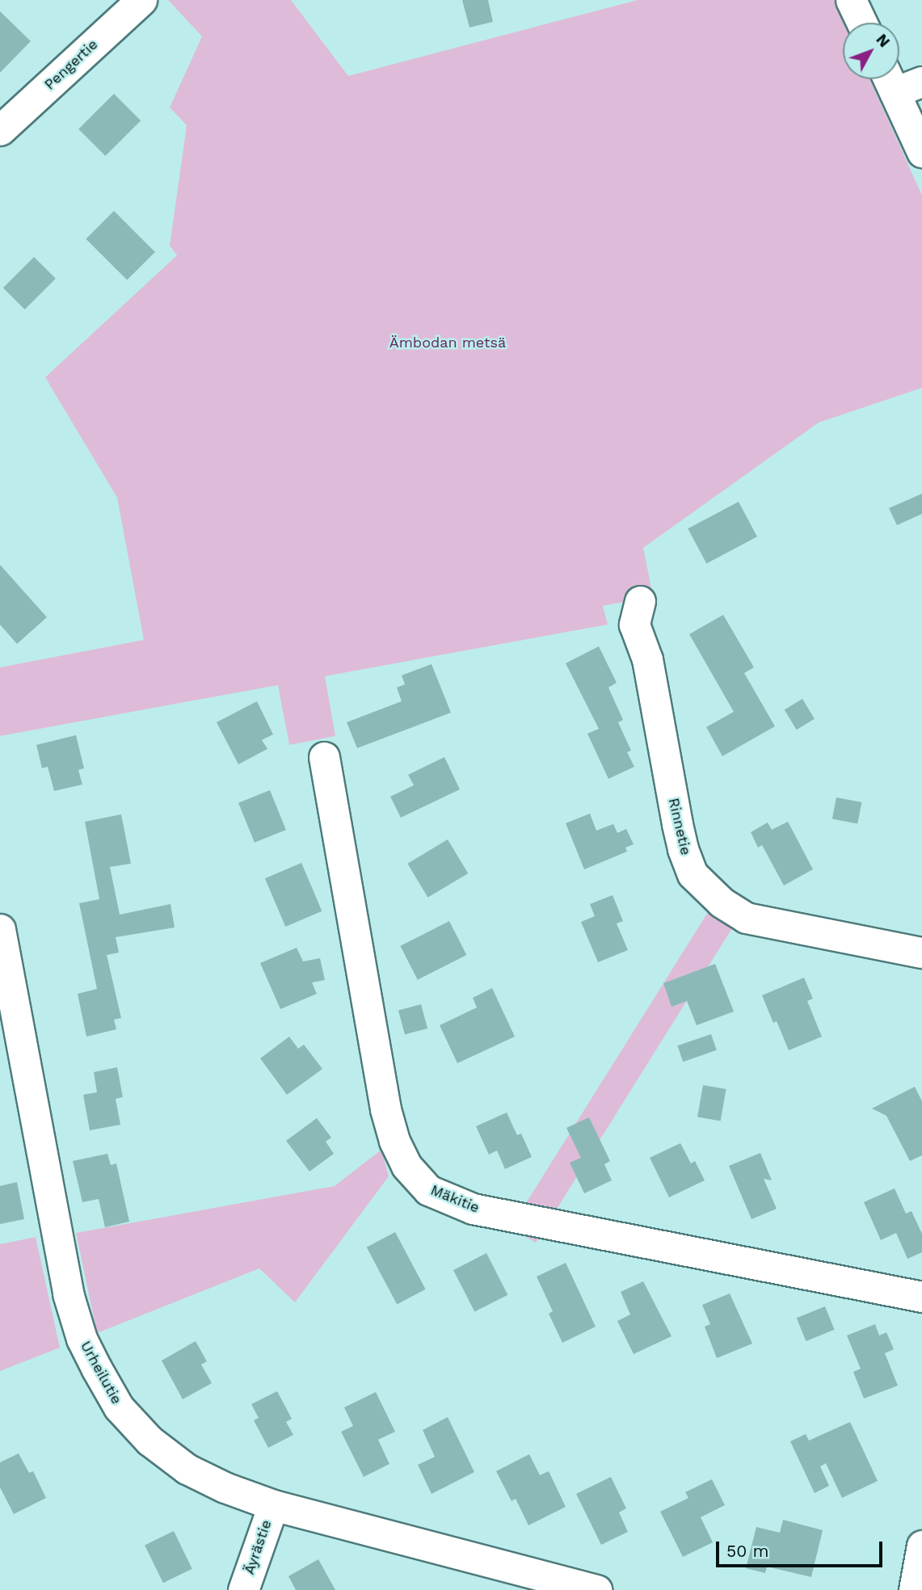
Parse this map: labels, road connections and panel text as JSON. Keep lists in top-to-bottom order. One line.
{"streets":{"street":["Pengertie","Rinnetie","Mäkitie","Urheilutie","Äyrästie"]},"crossings":[["Urheilutie","Äyrästie"]],"parks":["Ämbodan metsä"],"scale_bar":"50 m","north":"top right"}
